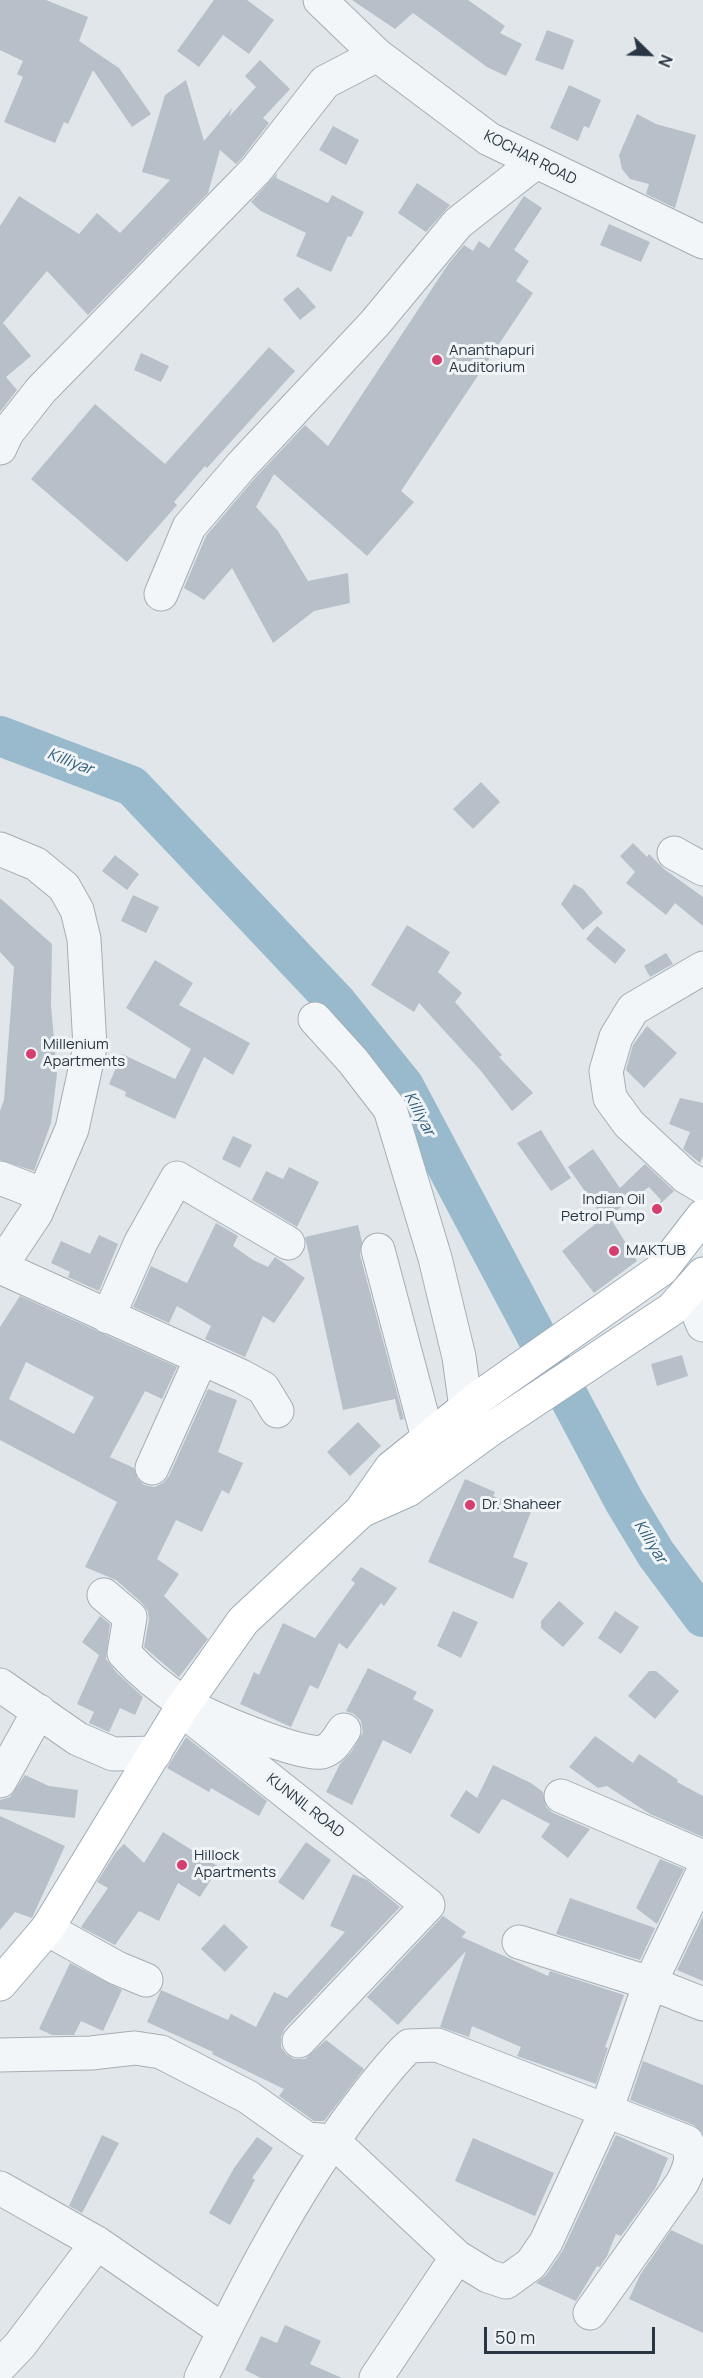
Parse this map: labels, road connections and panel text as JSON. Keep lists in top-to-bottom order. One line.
{"streets":{"street":["KOCHAR ROAD","KUNNIL ROAD"]},"water":["Killiyar"],"places":["Ananthapuri Auditorium","Millenium Apartments","Indian Oil Petrol Pump","MAKTUB","Dr. Shaheer","Hillock Apartments"],"scale_bar":"50 m","north":"bottom right"}
